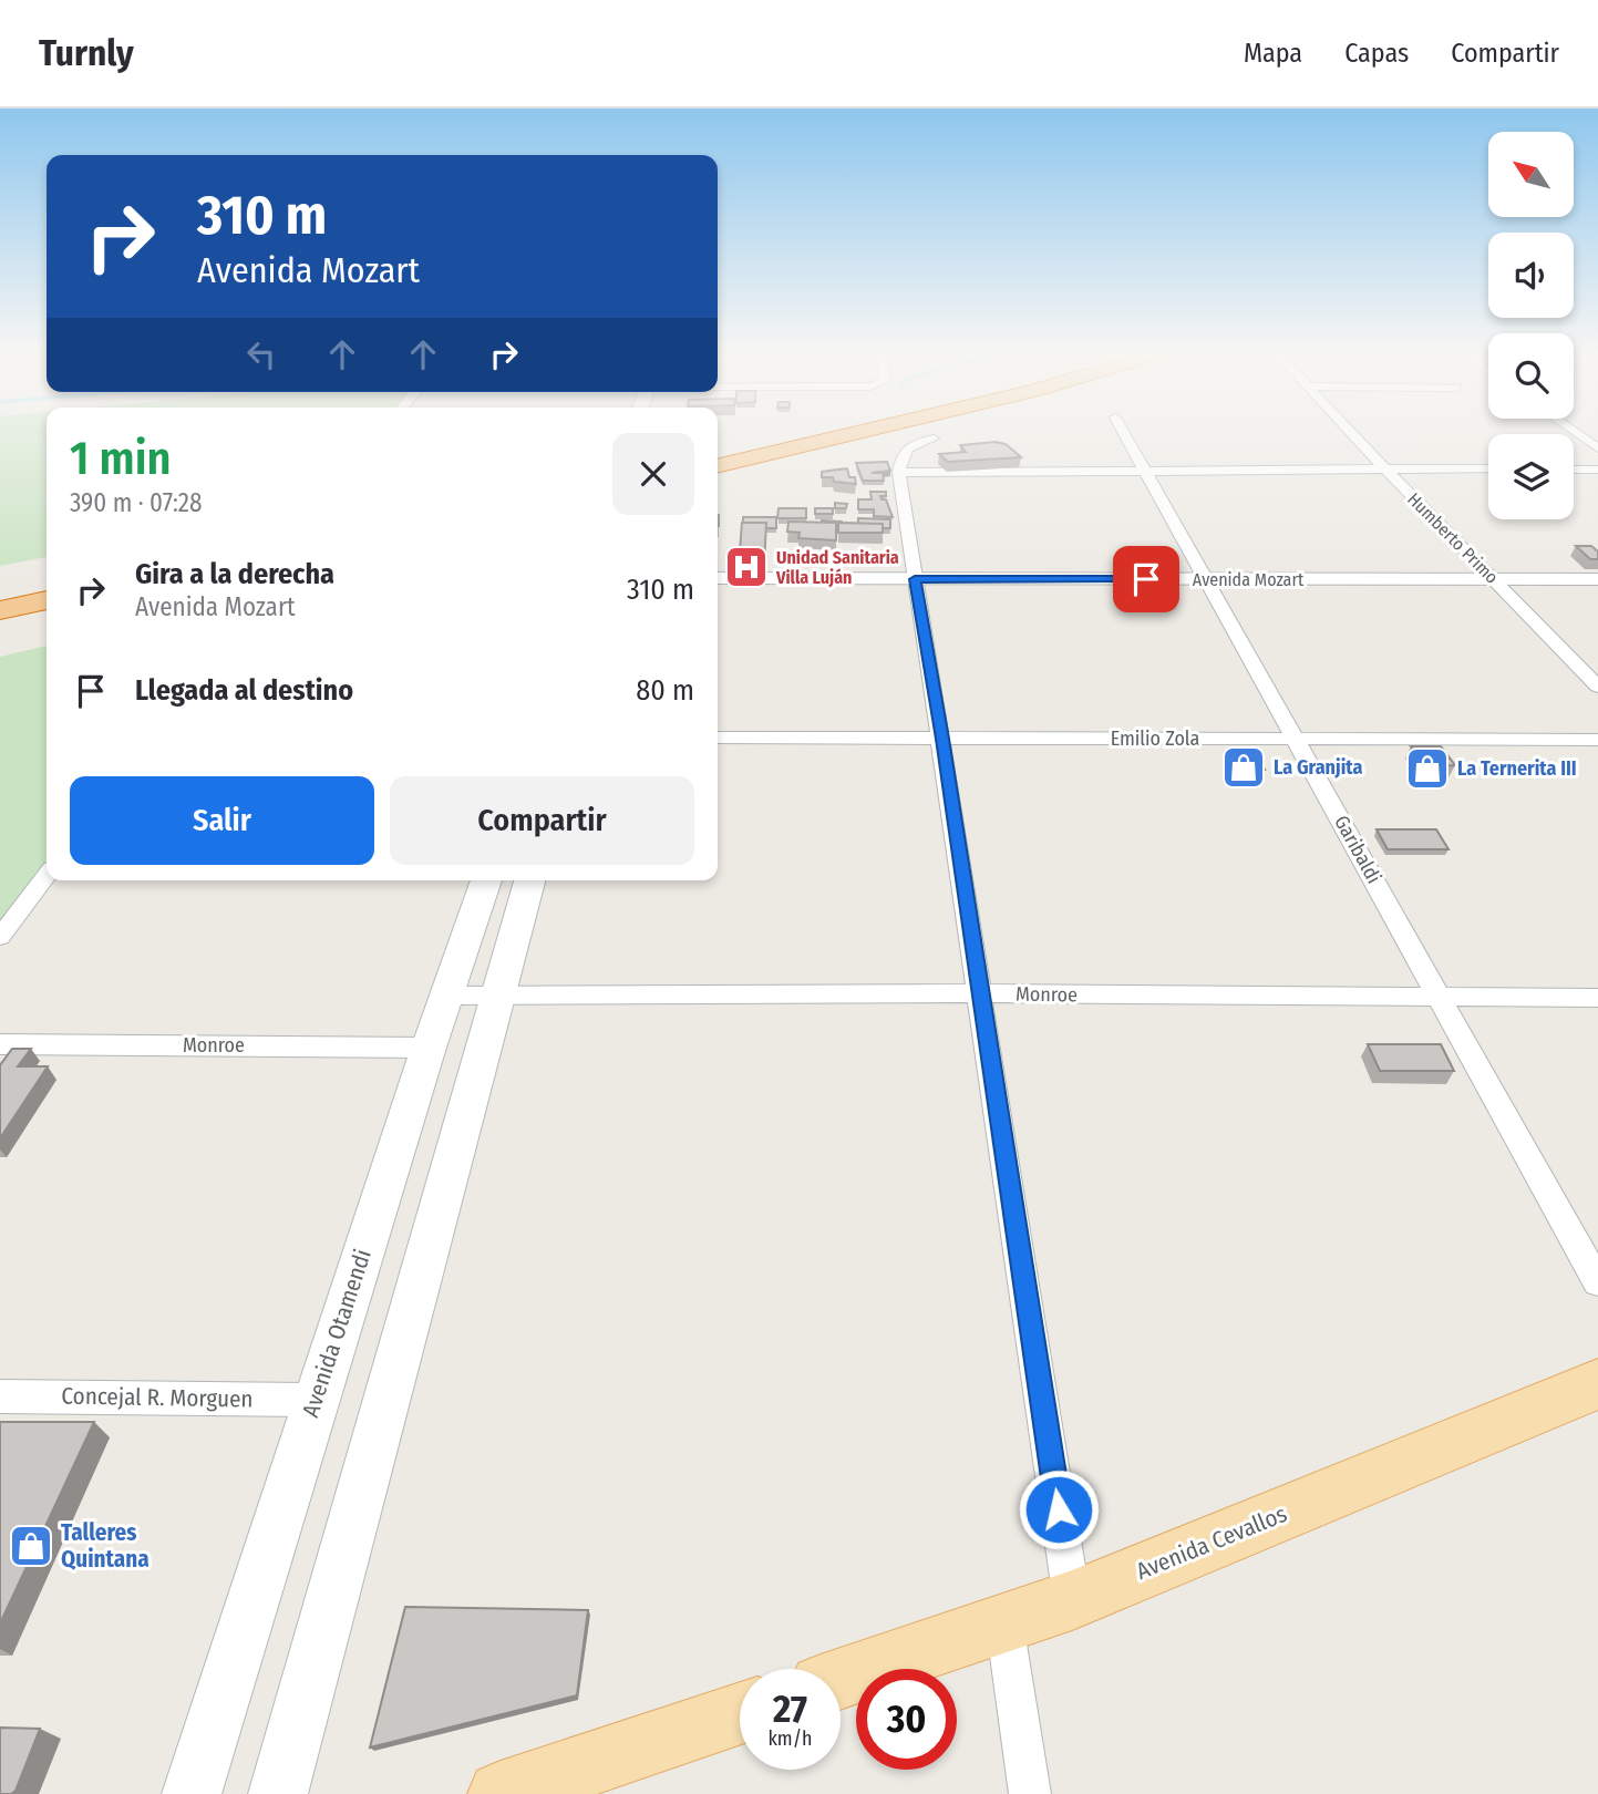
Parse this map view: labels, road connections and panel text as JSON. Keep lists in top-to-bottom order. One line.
{"streets":{"main road":["Avenida Otamendi","Avenida Cevallos"],"street":["Humberto Primo","Avenida Mozart","Emilio Zola","Garibaldi","Monroe","Concejal R. Morguen"]},"crossings":[["Humberto Primo","Avenida Mozart"],["Avenida Mozart","Garibaldi"],["Emilio Zola","Garibaldi"],["Garibaldi","Monroe"],["Monroe","Avenida Otamendi"],["Avenida Otamendi","Concejal R. Morguen"]],"places":{"hospital":["Unidad Sanitaria Villa Luján"],"shop":["La Granjita","La Ternerita III","Talleres Quintana"]},"north":"top left","page":{"header":"Turnly","nav":["Mapa","Capas","Compartir"],"turn":["310 m","Avenida Mozart"],"heading":["1 min","390 m · 07:28"],"list":[{"name":"Gira a la derecha","note":"Avenida Mozart","value":"310 m"},{"name":"Llegada al destino","value":"80 m"}],"buttons":["Salir","Compartir"],"speed":"27 km/h","limit":"30"}}
